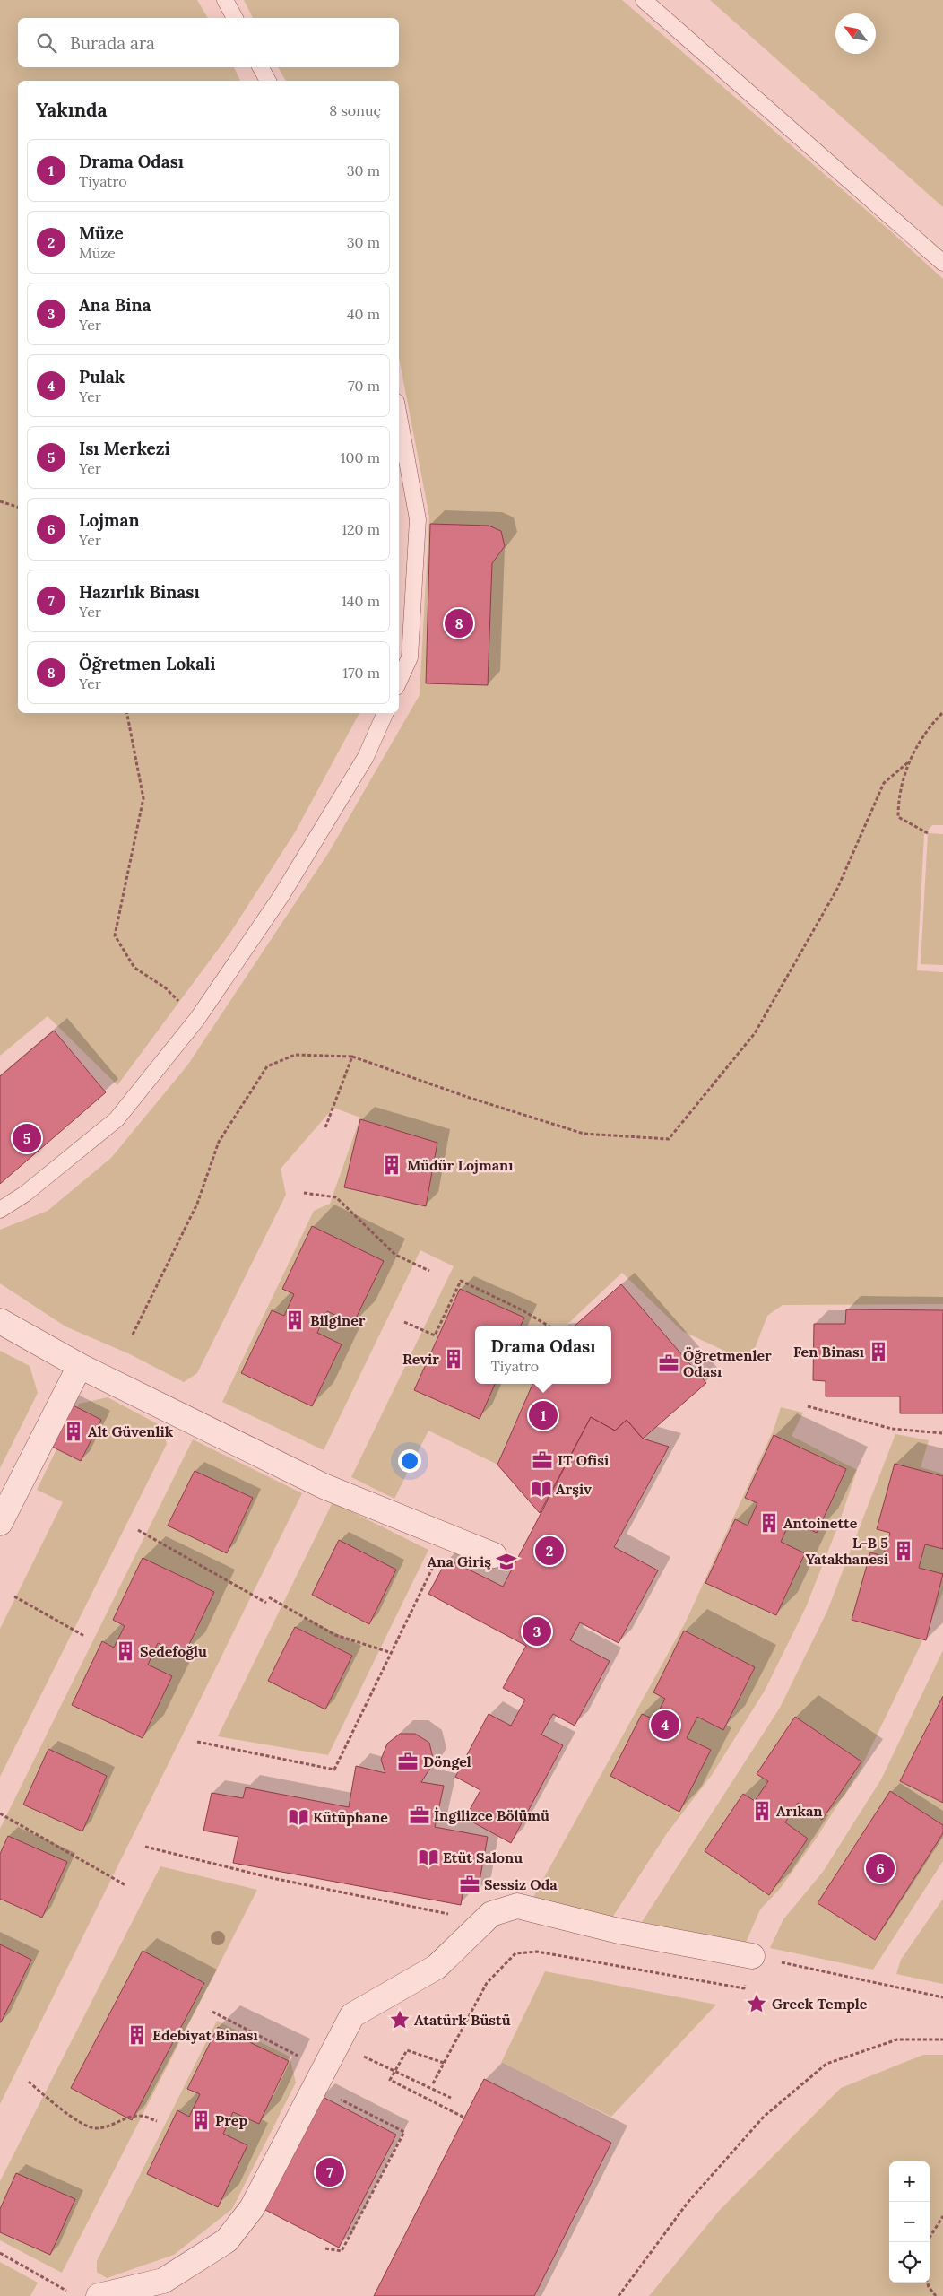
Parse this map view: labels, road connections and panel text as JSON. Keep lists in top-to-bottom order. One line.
{"places":{"building":["Müdür Lojmanı","Bilginer","Fen Binası","Revir","Alt Güvenlik","Antoinette","L-B 5 Yatakhanesi","Sedefoğlu","Arıkan","Edebiyat Binası","Prep"],"office":["Öğretmenler Odası","IT Ofisi","Döngel","İngilizce Bölümü","Sessiz Oda"],"library":["Arşiv","Kütüphane","Etüt Salonu"],"school or university":["Ana Giriş"],"place":["Greek Temple","Atatürk Büstü"]},"north":"top left","page":{"search":"Burada ara","heading":["Yakında","8 sonuç"],"list":[{"mark":"1","name":"Drama Odası","note":"Tiyatro","value":"30 m"},{"mark":"2","name":"Müze","note":"Müze","value":"30 m"},{"mark":"3","name":"Ana Bina","note":"Yer","value":"40 m"},{"mark":"4","name":"Pulak","note":"Yer","value":"70 m"},{"mark":"5","name":"Isı Merkezi","note":"Yer","value":"100 m"},{"mark":"6","name":"Lojman","note":"Yer","value":"120 m"},{"mark":"7","name":"Hazırlık Binası","note":"Yer","value":"140 m"},{"mark":"8","name":"Öğretmen Lokali","note":"Yer","value":"170 m"}],"pins":["8","5","1","2","3","4","6","7"],"popup":["Drama Odası","Tiyatro"],"map_buttons":["+","−"]}}
